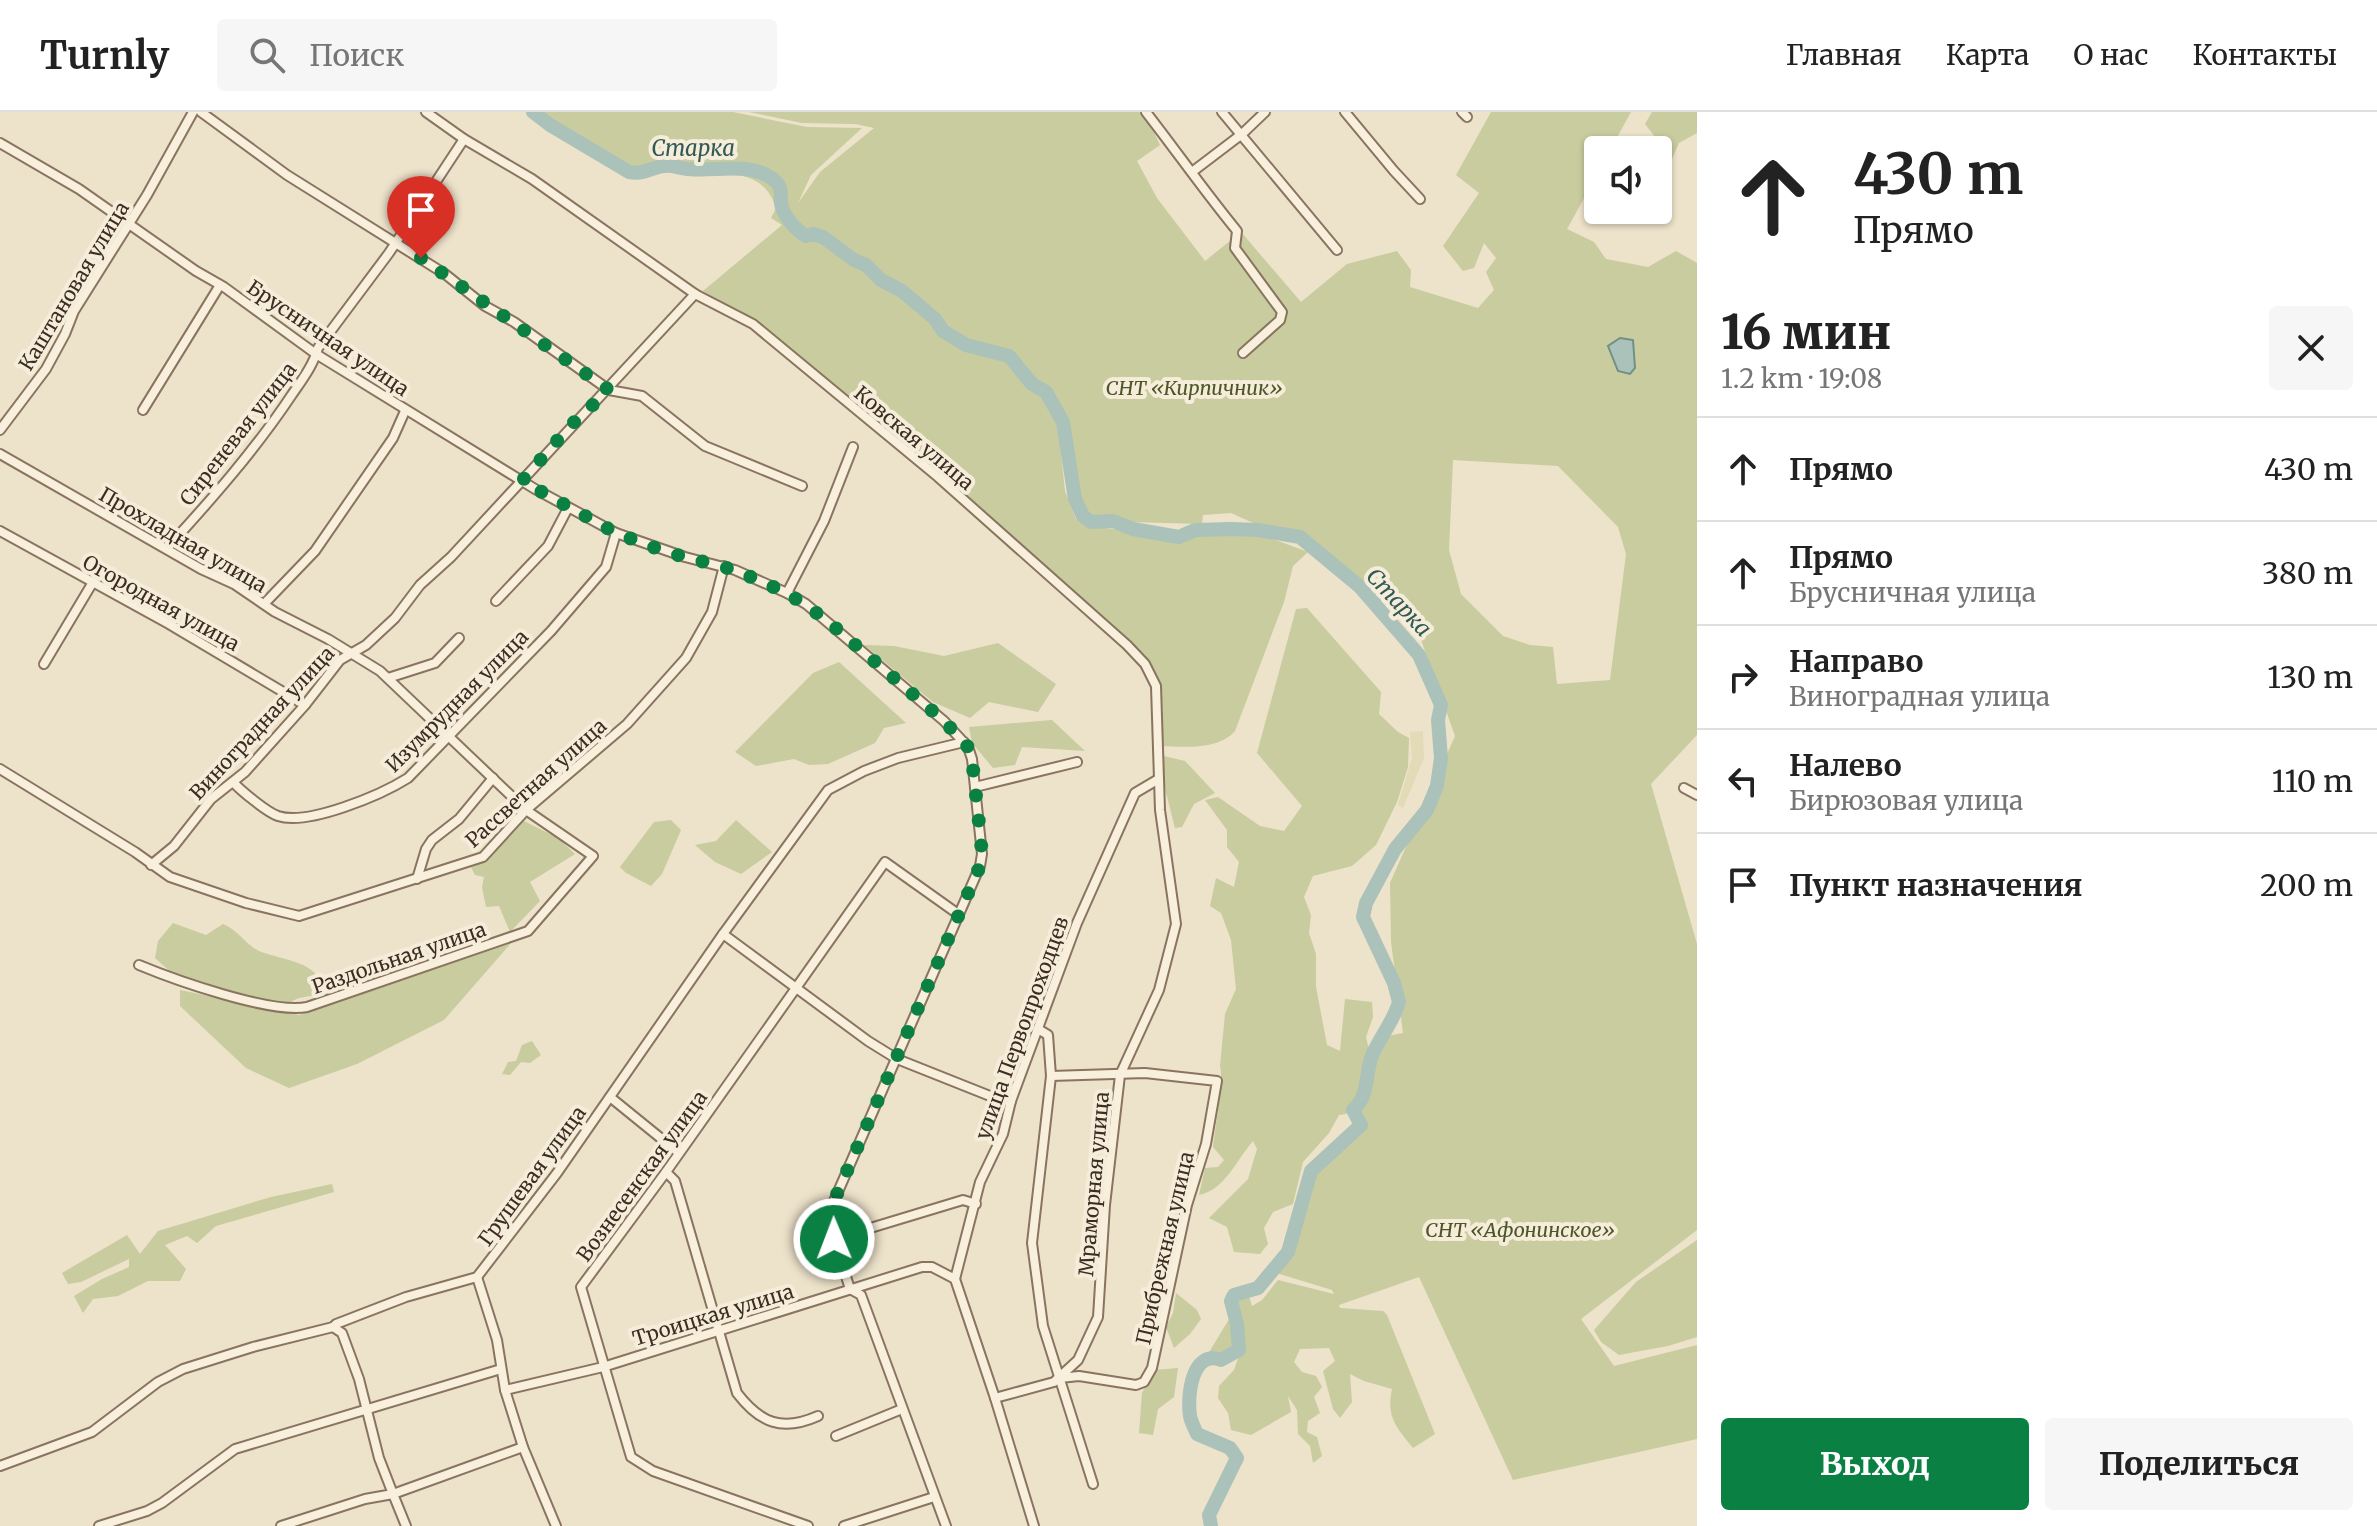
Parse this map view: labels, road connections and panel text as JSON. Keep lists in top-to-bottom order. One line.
{"streets":{"street":["Каштановая улица","Брусничная улица","Сиреневая улица","Ковская улица","Прохладная улица","Огородная улица","Изумрудная улица","Виноградная улица","Рассветная улица","Раздольная улица","улица Первопроходцев","Грушевая улица","Вознесенская улица","Мраморная улица","Прибрежная улица","Троицкая улица"]},"crossings":[["Каштановая улица","Брусничная улица"],["Брусничная улица","Сиреневая улица"],["Брусничная улица","Изумрудная улица"],["Брусничная улица","Виноградная улица"],["Брусничная улица","Рассветная улица"],["Брусничная улица","Грушевая улица"],["Сиреневая улица","Ковская улица"],["Сиреневая улица","Прохладная улица"],["Ковская улица","Виноградная улица"],["Ковская улица","улица Первопроходцев"],["Ковская улица","Мраморная улица"],["Прохладная улица","Изумрудная улица"],["Прохладная улица","Виноградная улица"],["Прохладная улица","Рассветная улица"],["Прохладная улица","Раздольная улица"],["Огородная улица","Виноградная улица"],["Изумрудная улица","Виноградная улица"],["Виноградная улица","Рассветная улица"],["улица Первопроходцев","Троицкая улица"],["Вознесенская улица","Троицкая улица"],["Мраморная улица","Прибрежная улица"]],"water":["Старка"],"parks":["СНТ «Кирпичник»","СНТ «Афонинское»"],"page":{"header":"Turnly","search":"Поиск","nav":["Главная","Карта","О нас","Контакты"],"turn":["430 m","Прямо"],"heading":["16 мин","1.2 km · 19:08"],"list":[{"name":"Прямо","value":"430 m"},{"name":"Прямо","note":"Брусничная улица","value":"380 m"},{"name":"Направо","note":"Виноградная улица","value":"130 m"},{"name":"Налево","note":"Бирюзовая улица","value":"110 m"},{"name":"Пункт назначения","value":"200 m"}],"buttons":["Выход","Поделиться"]}}
